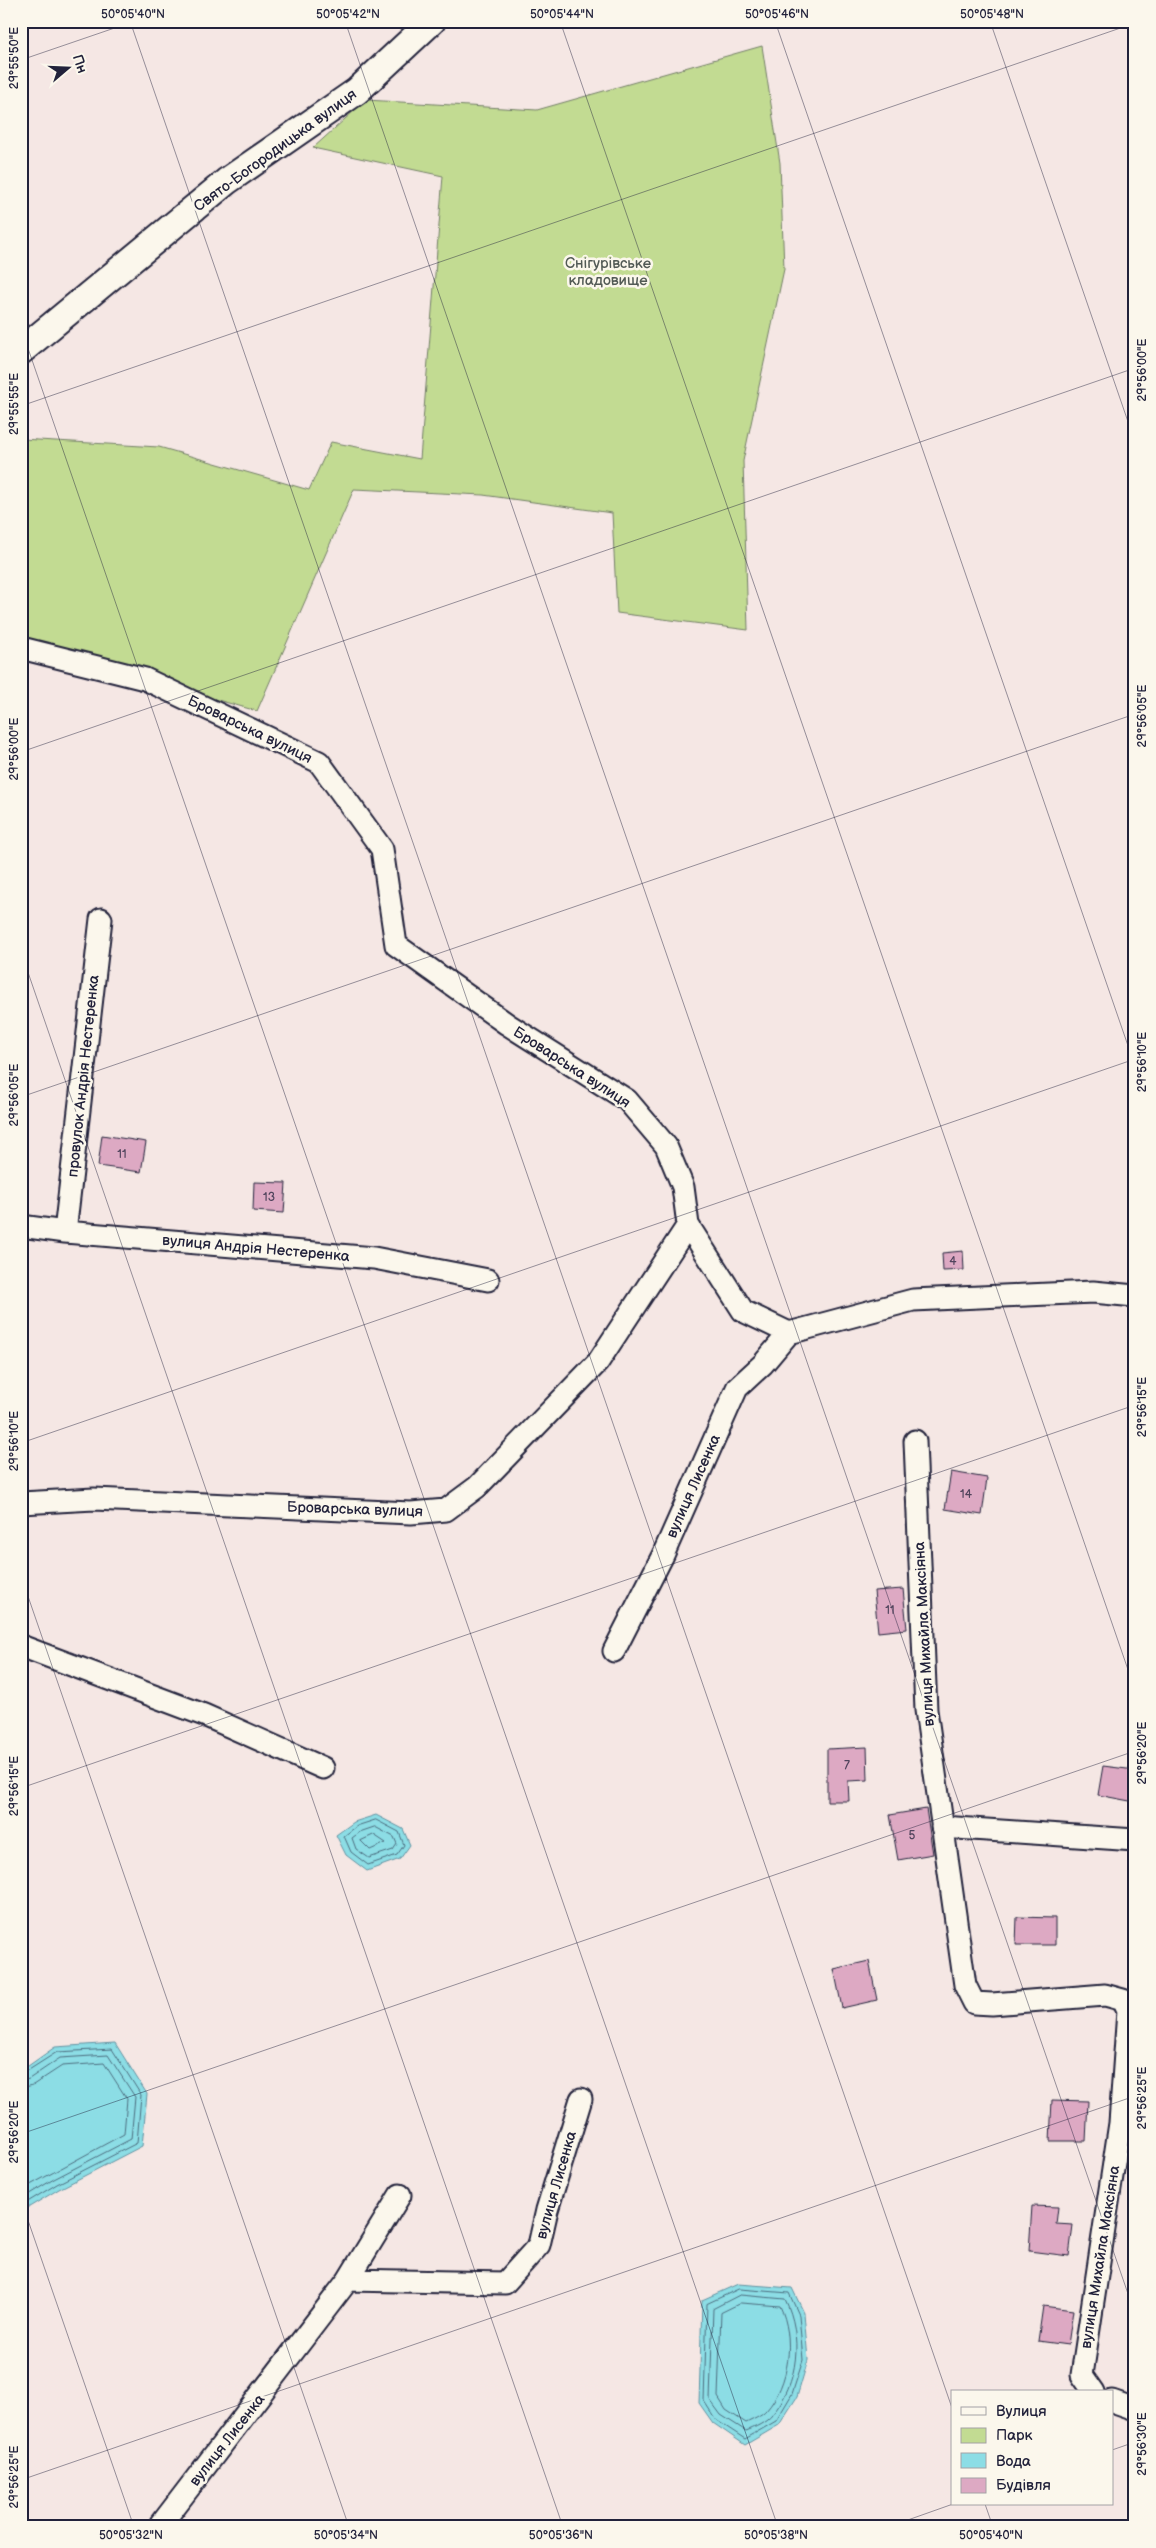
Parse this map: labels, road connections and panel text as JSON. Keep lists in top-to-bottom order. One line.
{"streets":{"street":["Свято-Богородицька вулиця","Броварська вулиця","провулок Андрія Нестеренка","вулиця Андрія Нестеренка","вулиця Лисенка","вулиця Михайла Максіяна"]},"crossings":[["провулок Андрія Нестеренка","вулиця Андрія Нестеренка"]],"parks":["Снігурівське кладовище"],"house_numbers":["11","13","4","14","11","7","5"],"legend":["Вулиця","Парк","Вода","Будівля"],"north":"right","coordinates":["50°05'40\"N","50°05'42\"N","50°05'44\"N","50°05'46\"N","50°05'48\"N","29°55'50\"E","29°56'00\"E","29°55'55\"E","29°56'05\"E","29°56'10\"E","29°56'15\"E","29°56'20\"E","29°56'25\"E","29°56'30\"E","50°05'32\"N","50°05'34\"N","50°05'36\"N","50°05'38\"N"]}
